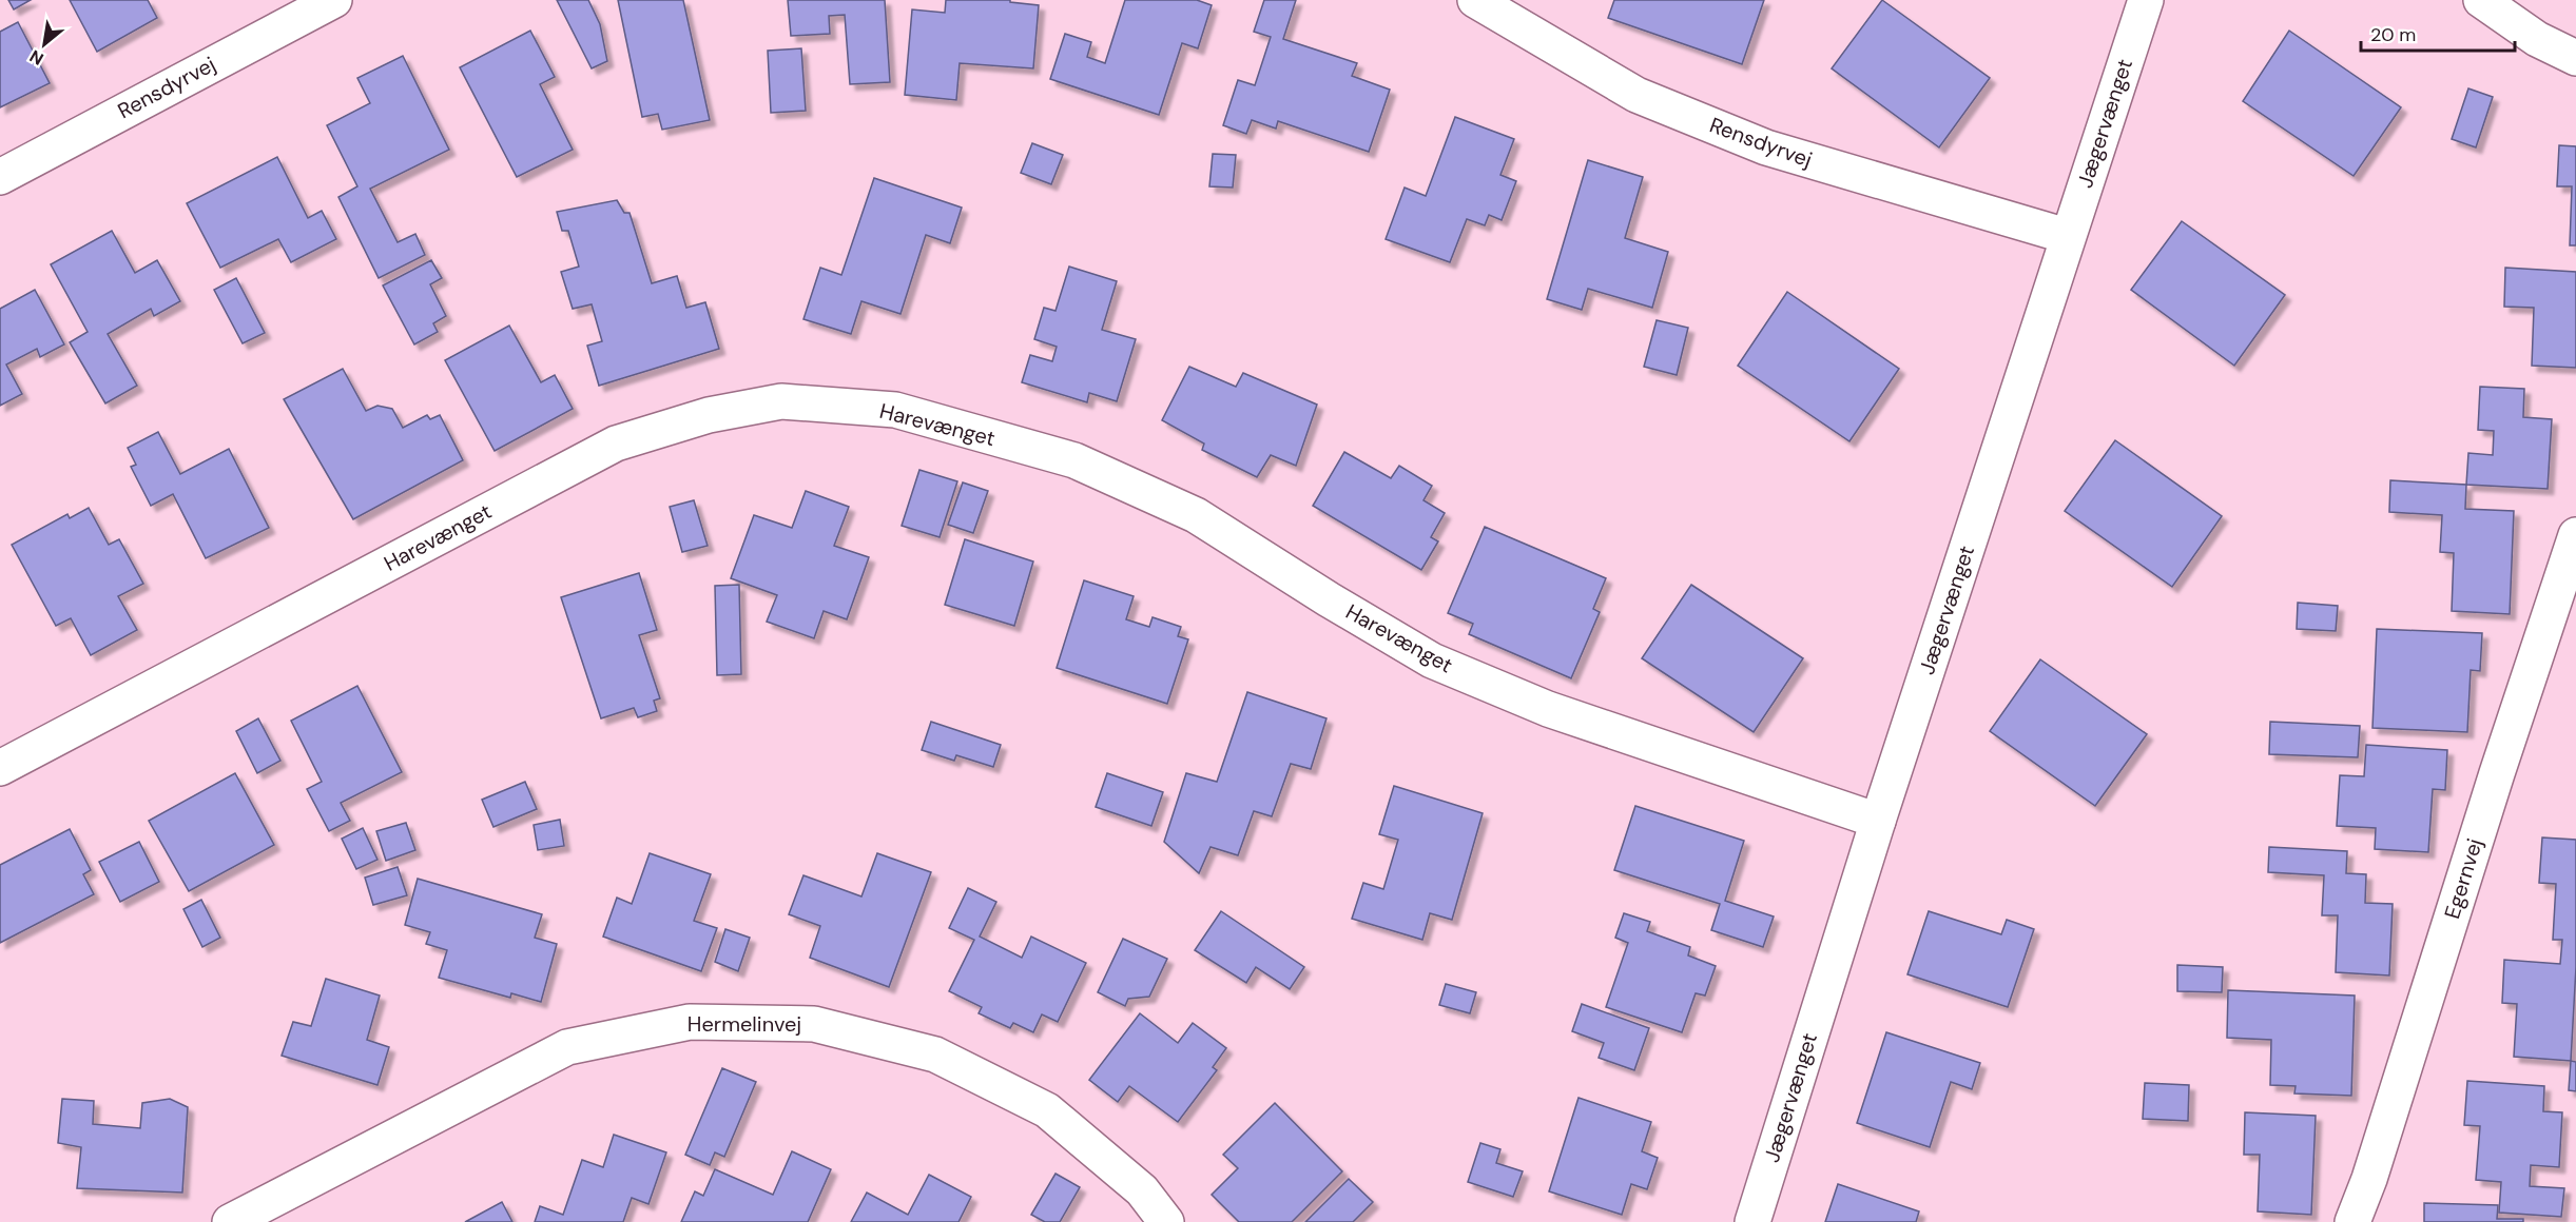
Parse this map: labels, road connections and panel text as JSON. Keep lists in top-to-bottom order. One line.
{"streets":{"street":["Rensdyrvej","Jægervænget","Harevænget","Egernvej","Hermelinvej"]},"crossings":[["Rensdyrvej","Jægervænget"],["Jægervænget","Harevænget"]],"scale_bar":"20 m","north":"bottom left"}
